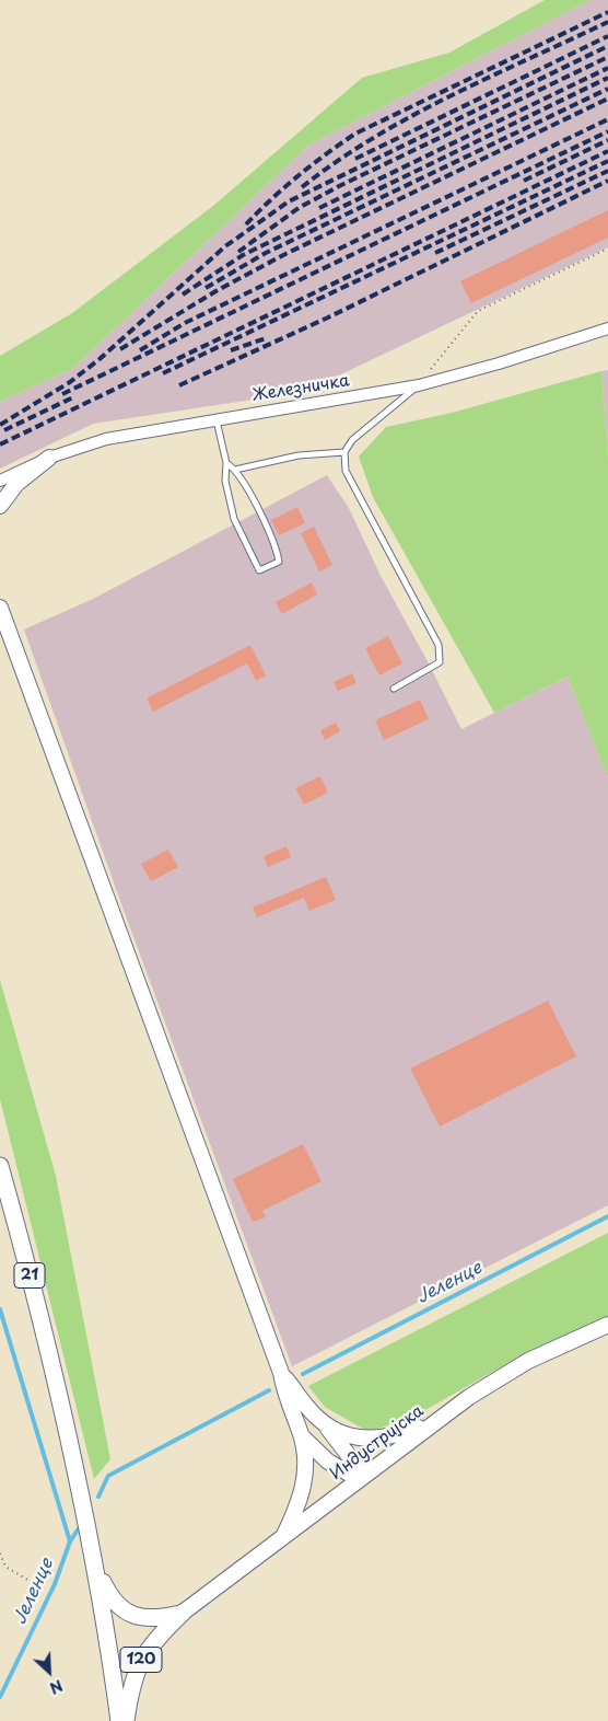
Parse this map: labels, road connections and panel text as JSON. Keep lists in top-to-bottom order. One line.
{"streets":{"main road":["21","Индустријска","120"],"street":["Железничка"]},"crossings":[["Индустријска","120"]],"water":["Јеленце"],"north":"bottom right"}
